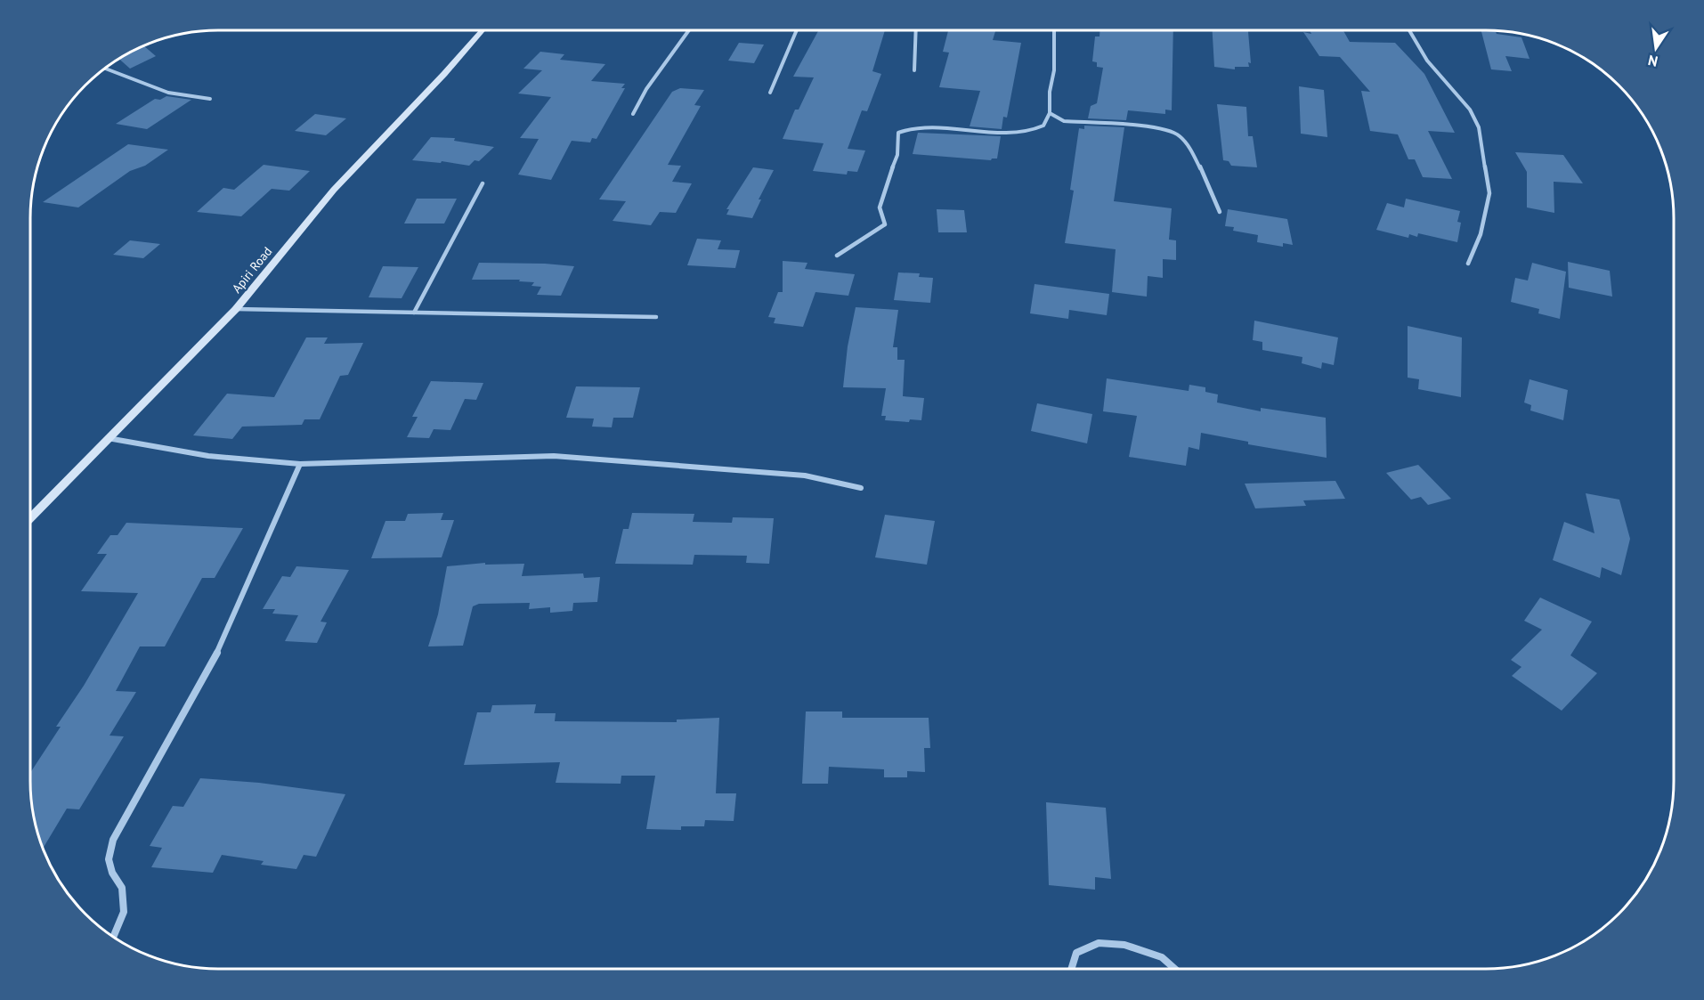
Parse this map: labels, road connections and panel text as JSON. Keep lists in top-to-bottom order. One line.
{"streets":{"street":["Apiri Road"]},"north":"bottom"}
